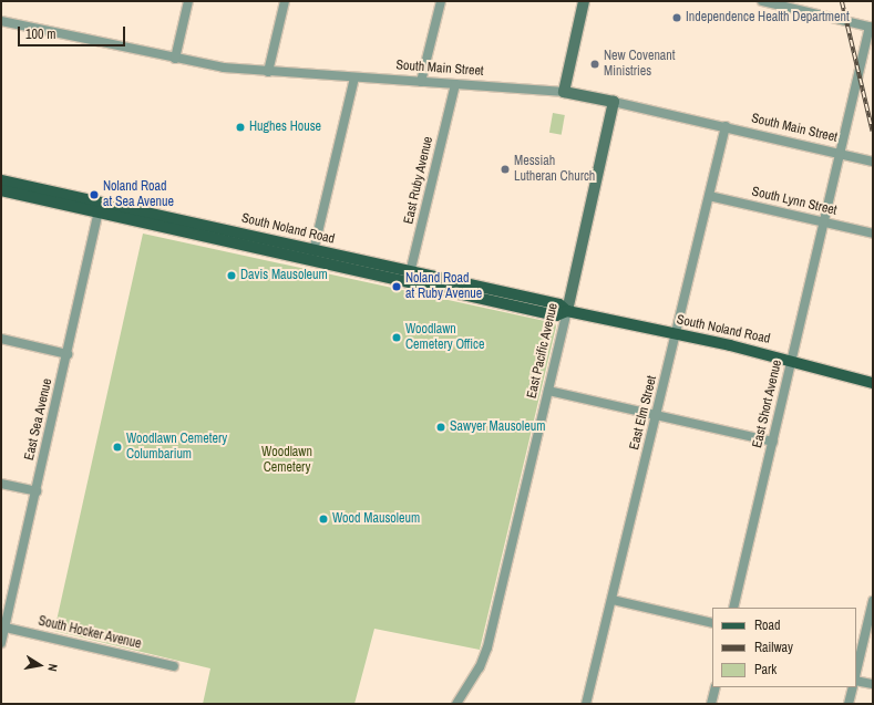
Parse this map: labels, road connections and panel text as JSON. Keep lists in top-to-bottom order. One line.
{"streets":{"main road":["South Noland Road"],"street":["South Main Street","East Ruby Avenue","South Lynn Street","East Pacific Avenue","East Short Avenue","East Elm Street","East Sea Avenue","South Hocker Avenue"]},"crossings":[["South Main Street","East Ruby Avenue"],["South Main Street","East Pacific Avenue"],["South Main Street","East Short Avenue"],["South Main Street","East Elm Street"],["East Ruby Avenue","South Noland Road"],["South Lynn Street","East Short Avenue"],["South Lynn Street","East Elm Street"],["South Noland Road","East Pacific Avenue"],["South Noland Road","East Short Avenue"],["South Noland Road","East Elm Street"],["South Noland Road","East Sea Avenue"],["East Sea Avenue","South Hocker Avenue"]],"parks":["Woodlawn Cemetery"],"places":["Independence Health Department","New Covenant Ministries","Hughes House","Messiah Lutheran Church","Noland Road at Sea Avenue","Davis Mausoleum","Noland Road at Ruby Avenue","Woodlawn Cemetery Office","Sawyer Mausoleum","Woodlawn Cemetery Columbarium","Wood Mausoleum"],"legend":["Road","Railway","Park"],"scale_bar":"100 m","north":"right"}
